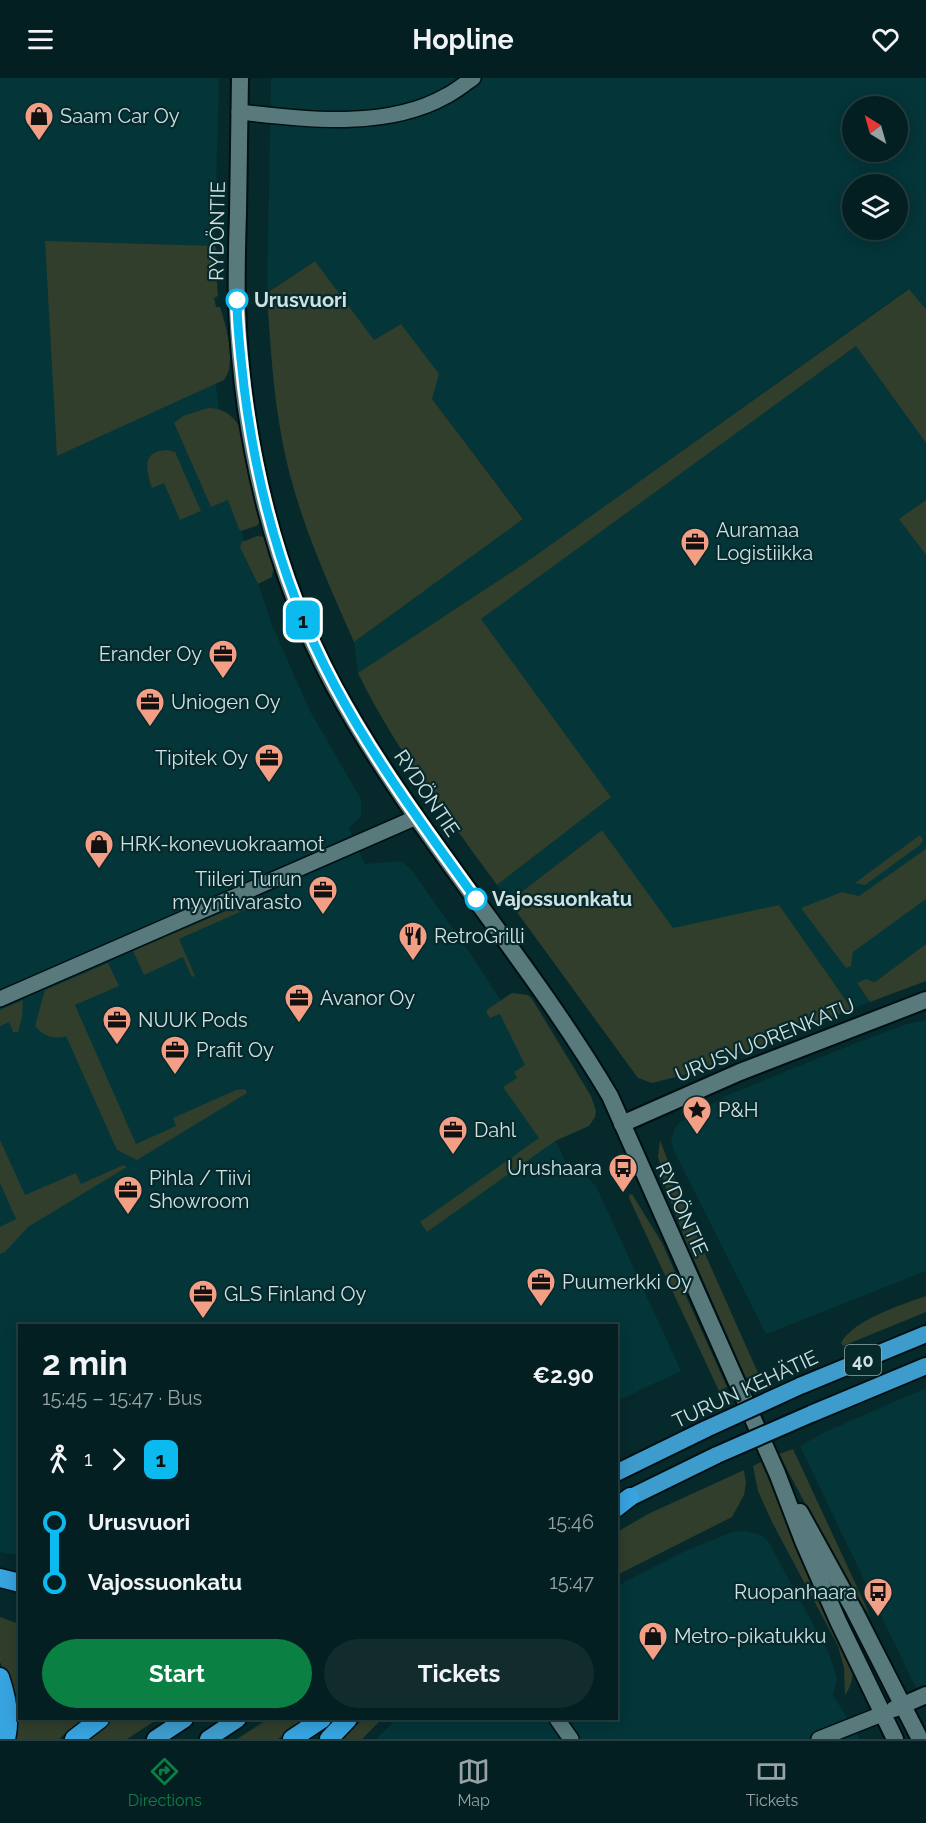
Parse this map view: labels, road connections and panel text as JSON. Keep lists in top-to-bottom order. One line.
{"streets":{"highway":["40","TURUN KEHÄTIE"],"street":["RYDÖNTIE","URUSVUORENKATU"]},"crossings":[["RYDÖNTIE","URUSVUORENKATU"]],"places":{"shop":["Saam Car Oy","HRK-konevuokraamot","Metro-pikatukku"],"other":["Urusvuori","Vajossuonkatu"],"office":["Auramaa Logistiikka","Erander Oy","Uniogen Oy","Tipitek Oy","Tiileri Turun myyntivarasto","Avanor Oy","NUUK Pods","Prafit Oy","Dahl","Pihla / Tiivi Showroom","Puumerkki Oy","GLS Finland Oy"],"restaurant":["RetroGrilli"],"place":["P&H"],"bus stop":["Urushaara","Ruopanhaara"]},"lines":["bus line 1"],"north":"top left","page":{"header":"Hopline","on_map":"1","heading":["2 min","15:45 – 15:47 · Bus","€2.90"],"legs":["1","1"],"list":[{"name":"Urusvuori","value":"15:46"},{"name":"Vajossuonkatu","value":"15:47"}],"buttons":["Start","Tickets"],"tabs":["Directions","Map","Tickets"]}}
